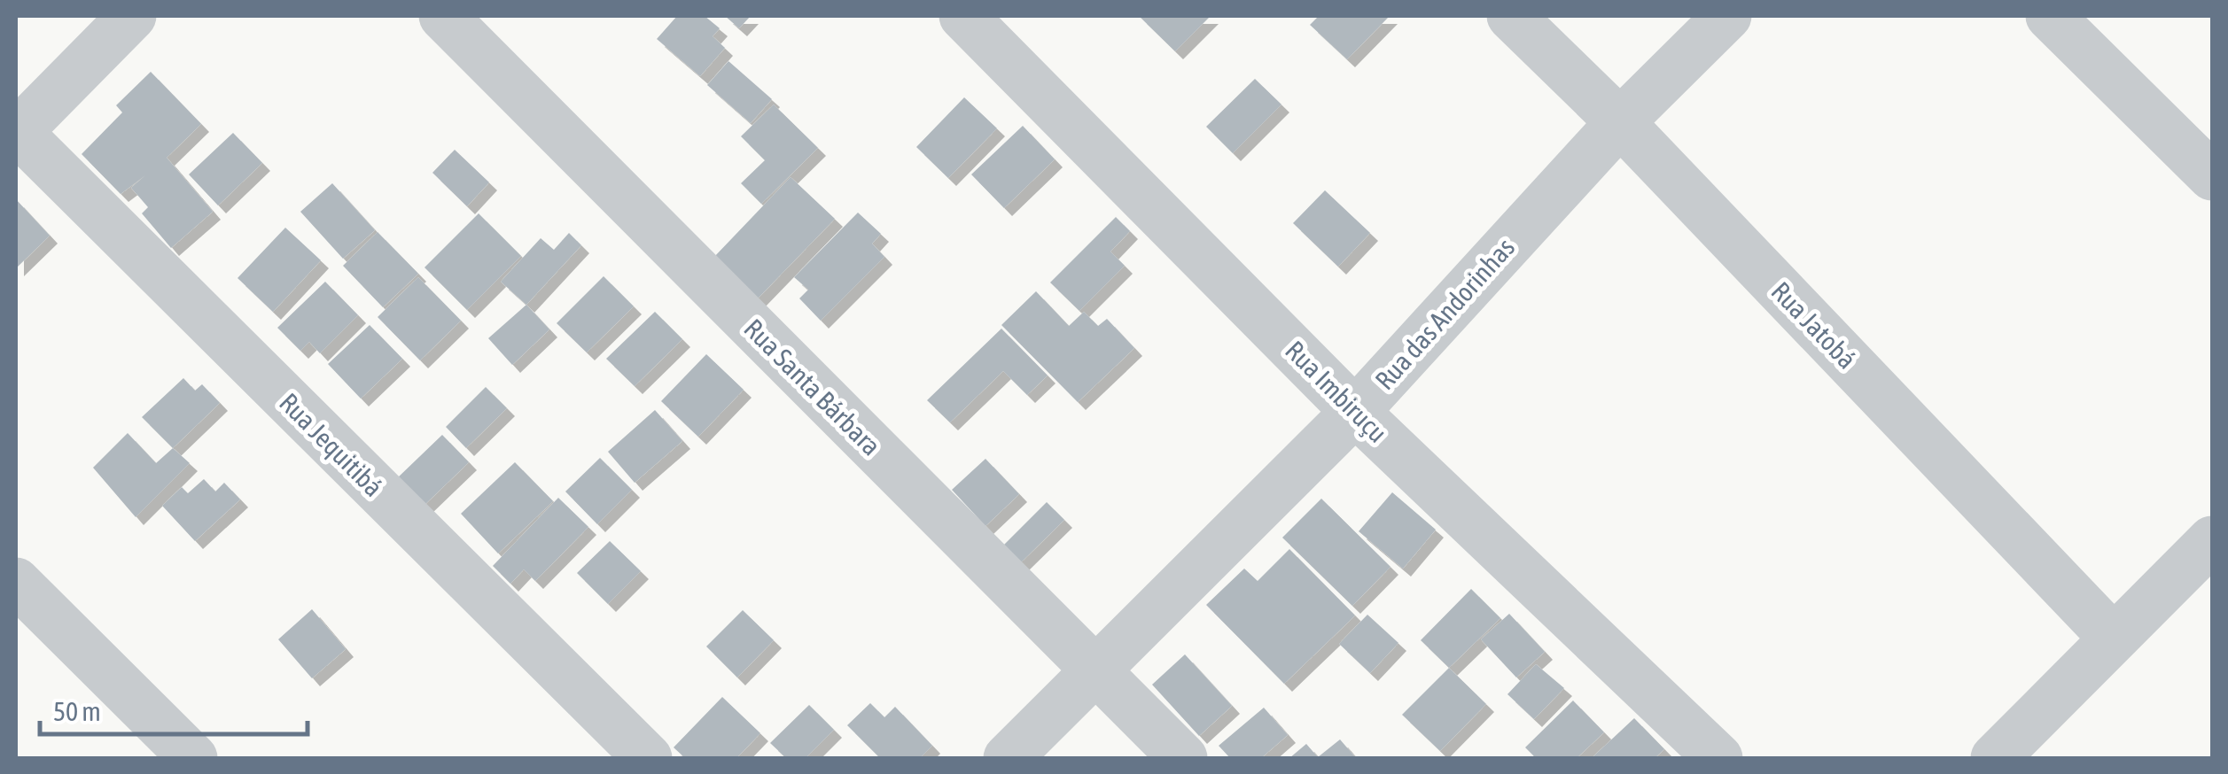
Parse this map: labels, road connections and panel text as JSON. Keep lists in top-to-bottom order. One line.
{"streets":{"street":["Rua das Andorinhas","Rua Jatobá","Rua Santa Bárbara","Rua Imbiruçu","Rua Jequitibá"]},"crossings":[["Rua das Andorinhas","Rua Jatobá"],["Rua das Andorinhas","Rua Santa Bárbara"],["Rua das Andorinhas","Rua Imbiruçu"]],"scale_bar":"50 m"}
